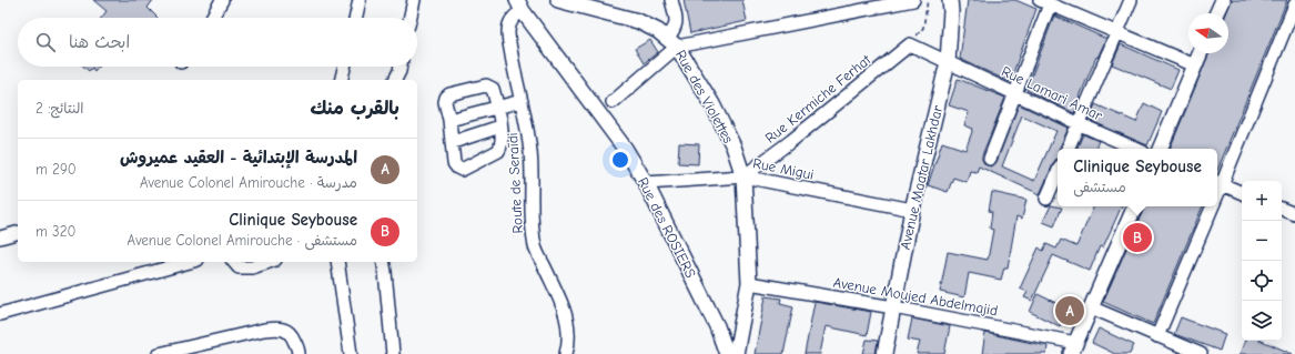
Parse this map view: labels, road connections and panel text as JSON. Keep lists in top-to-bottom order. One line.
{"streets":{"main road":["Rue des Violettes","Avenue Maatar Lakhdar","Rue des ROSIERS"],"street":["Rue Lamari Amar","Rue Kermiche Ferhat","Rue Migui","Route de Seraïdi","Avenue Moujed Abdelmajid"]},"crossings":[["Rue Lamari Amar","Rue Kermiche Ferhat"],["Rue Lamari Amar","Avenue Maatar Lakhdar"],["Rue des Violettes","Rue Kermiche Ferhat"],["Rue des Violettes","Rue Migui"],["Rue des Violettes","Avenue Moujed Abdelmajid"],["Rue Kermiche Ferhat","Rue Migui"],["Rue Migui","Avenue Maatar Lakhdar"],["Rue Migui","Rue des ROSIERS"],["Avenue Maatar Lakhdar","Avenue Moujed Abdelmajid"],["Route de Seraïdi","Rue des ROSIERS"]],"north":"left","page":{"search":"ابحث هنا","heading":["بالقرب منك","النتائج: 2"],"list":[{"mark":"A","name":"المدرسة الإبتدائية - العقيد عميروش","note":"مدرسة · Avenue Colonel Amirouche","value":"290 m"},{"mark":"B","name":"Clinique Seybouse","note":"مستشفى · Avenue Colonel Amirouche","value":"320 m"}],"popup":["Clinique Seybouse","مستشفى"],"map_buttons":["+","−"],"pins":["B","A"]}}
